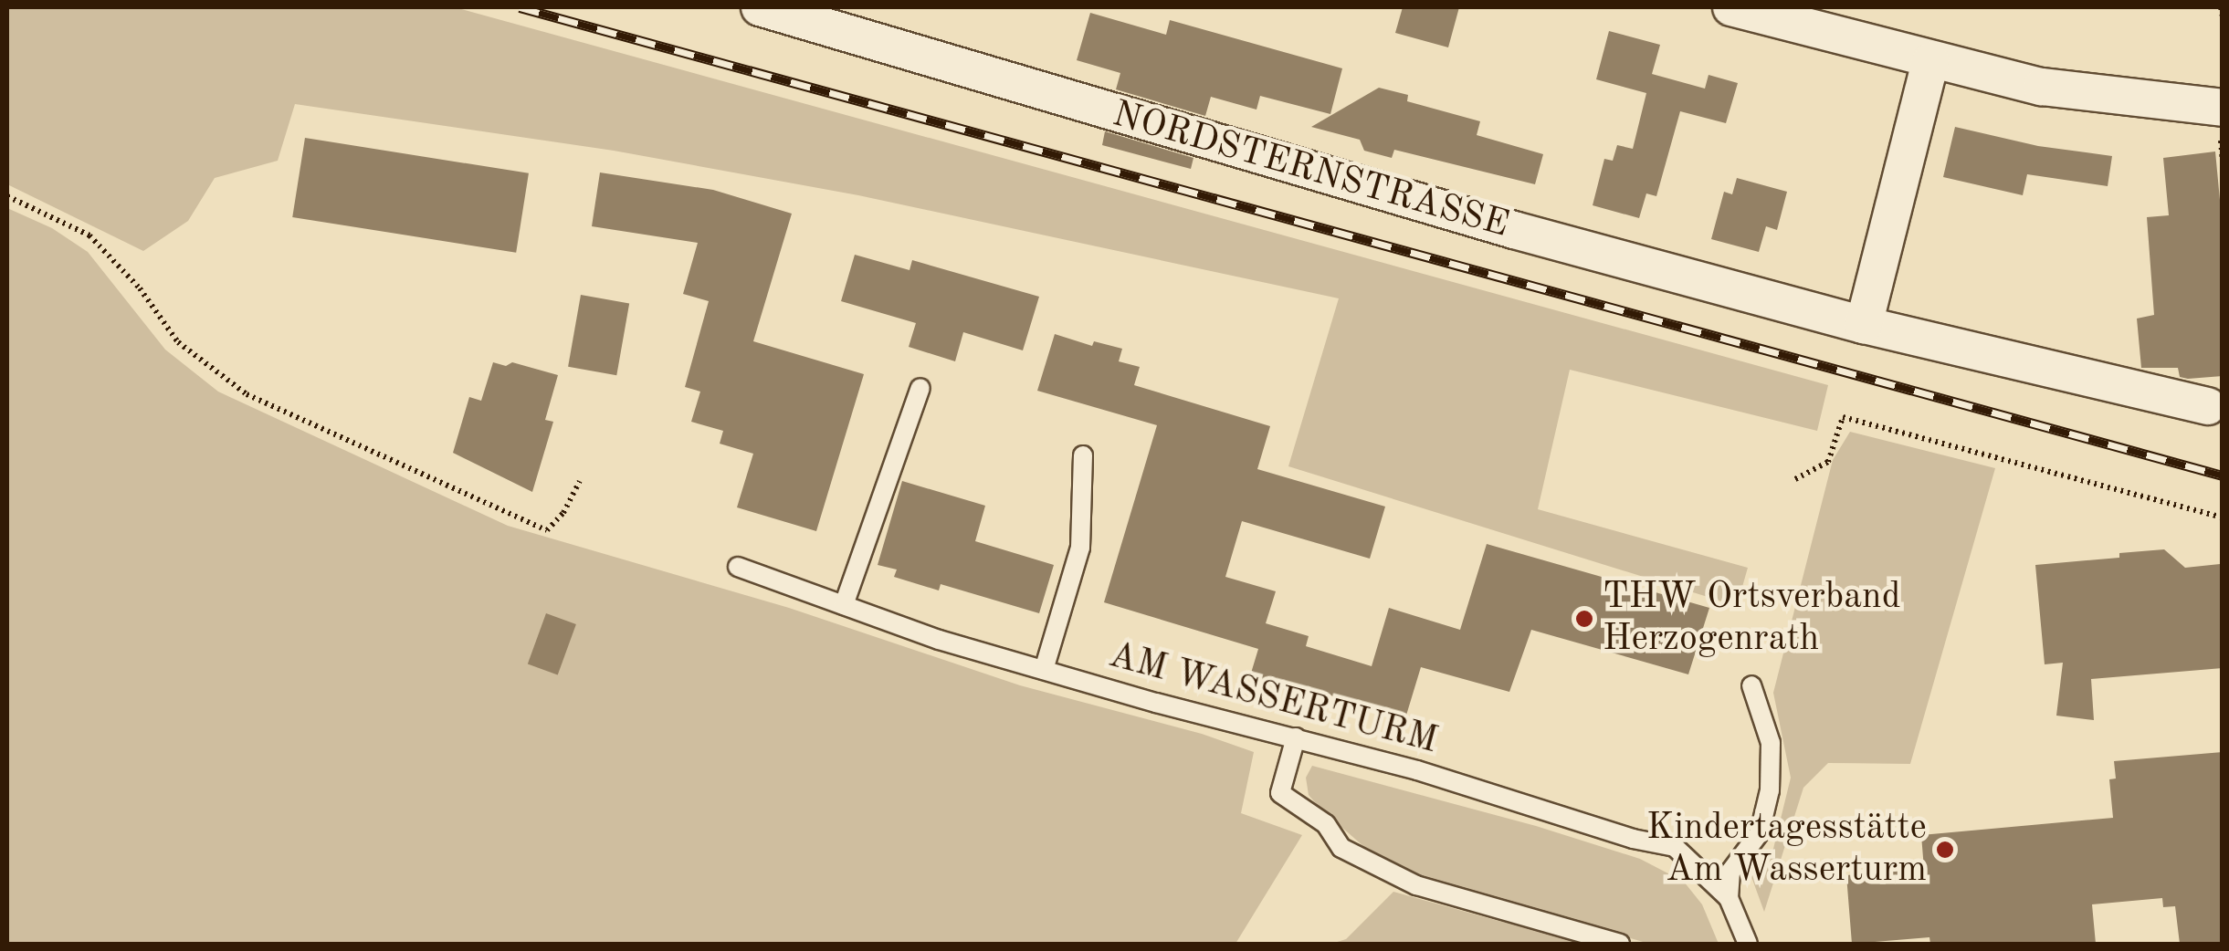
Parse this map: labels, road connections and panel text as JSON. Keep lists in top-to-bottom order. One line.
{"streets":{"street":["NORDSTERNSTRASSE"],"lane":["AM WASSERTURM"]},"places":["THW Ortsverband Herzogenrath","Kindertagesstätte Am Wasserturm"]}
